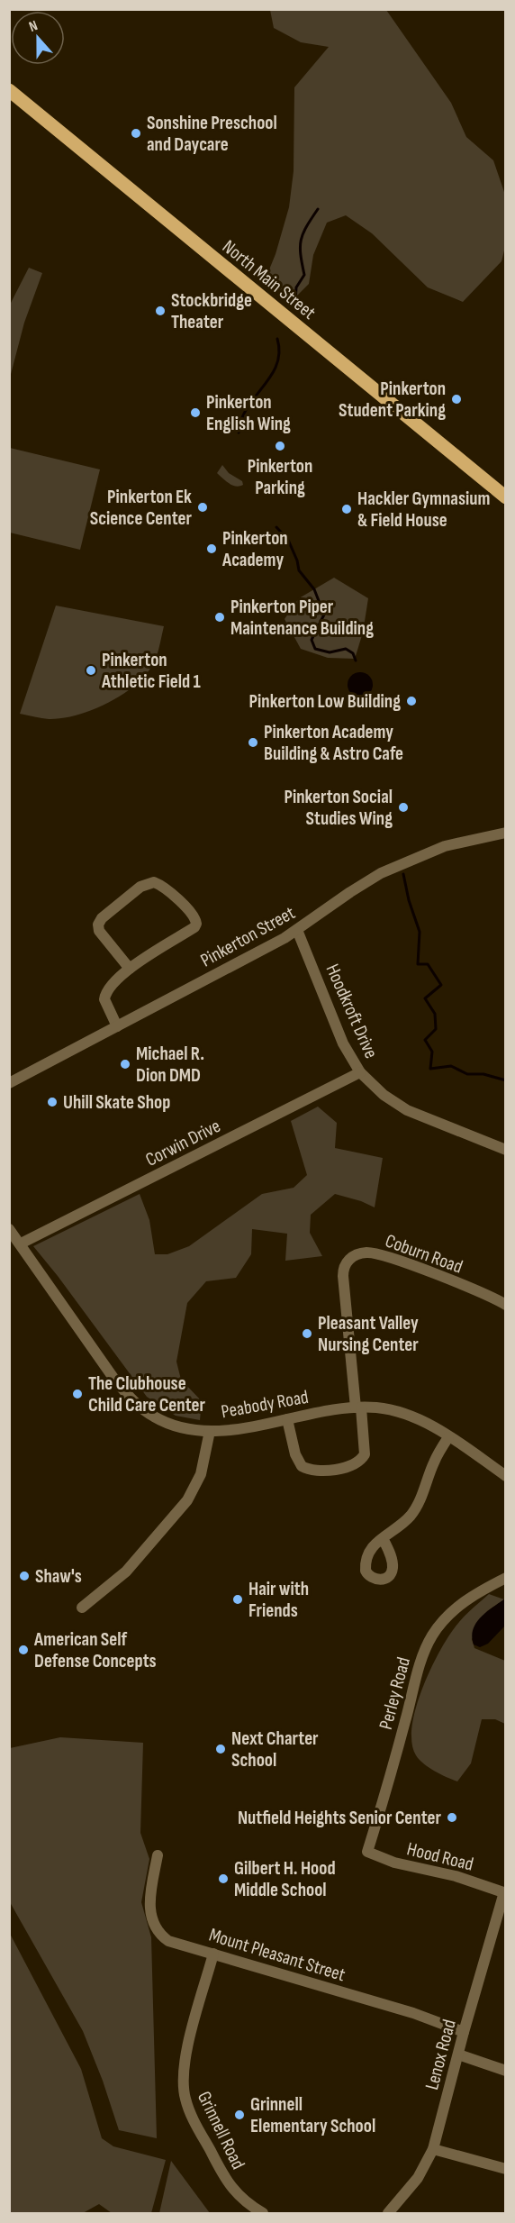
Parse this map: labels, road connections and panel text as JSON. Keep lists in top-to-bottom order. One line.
{"streets":{"main road":["North Main Street"],"street":["Pinkerton Street","Hoodkroft Drive","Corwin Drive","Coburn Road","Peabody Road","Perley Road","Hood Road","Mount Pleasant Street","Lenox Road","Grinnell Road"]},"crossings":[["Pinkerton Street","Hoodkroft Drive"],["Hoodkroft Drive","Corwin Drive"],["Corwin Drive","Peabody Road"],["Coburn Road","Peabody Road"],["Perley Road","Hood Road"],["Hood Road","Lenox Road"],["Mount Pleasant Street","Lenox Road"],["Mount Pleasant Street","Grinnell Road"]],"places":["Sonshine Preschool and Daycare","Stockbridge Theater","Pinkerton Student Parking","Pinkerton English Wing","Pinkerton Parking","Pinkerton Ek Science Center","Hackler Gymnasium & Field House","Pinkerton Academy","Pinkerton Piper Maintenance Building","Pinkerton Athletic Field 1","Pinkerton Low Building","Pinkerton Academy Building & Astro Cafe","Pinkerton Social Studies Wing","Michael R. Dion DMD","Uhill Skate Shop","Pleasant Valley Nursing Center","The Clubhouse Child Care Center","Shaw's","Hair with Friends","American Self Defense Concepts","Next Charter School","Nutfield Heights Senior Center","Gilbert H. Hood Middle School","Grinnell Elementary School"],"north":"top"}
